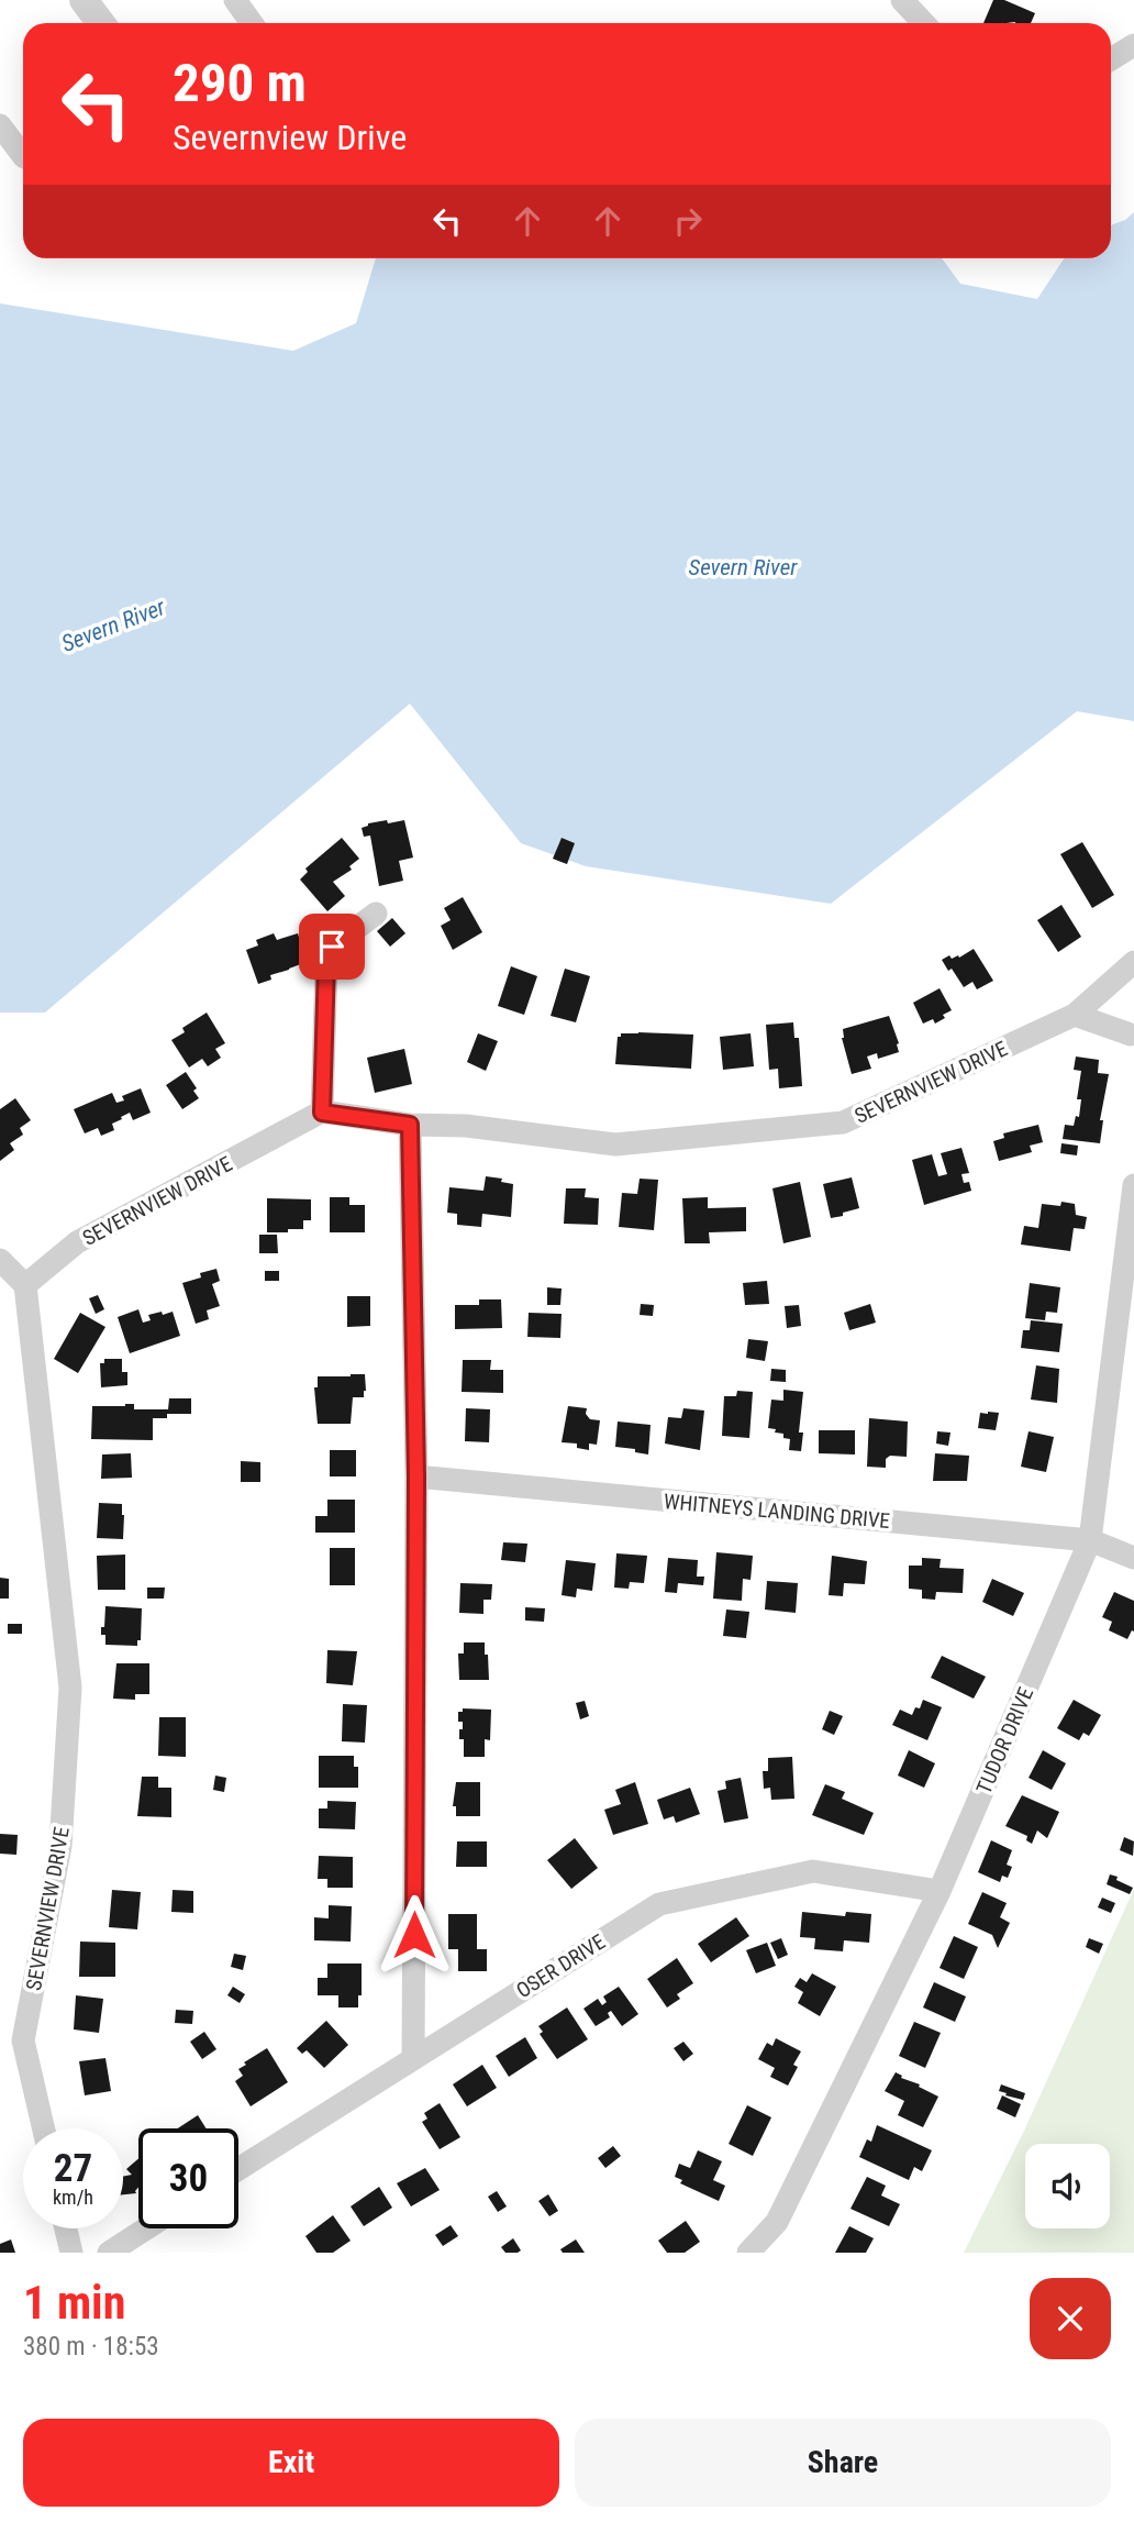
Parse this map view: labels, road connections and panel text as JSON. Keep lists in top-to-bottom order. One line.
{"streets":{"street":["SEVERNVIEW DRIVE","WHITNEYS LANDING DRIVE","TUDOR DRIVE","OSER DRIVE"]},"crossings":[["WHITNEYS LANDING DRIVE","TUDOR DRIVE"],["TUDOR DRIVE","OSER DRIVE"]],"water":["Severn River"],"page":{"turn":["290 m","Severnview Drive"],"speed":"27 km/h","limit":"30","heading":["1 min","380 m · 18:53"],"buttons":["Exit","Share"]}}
